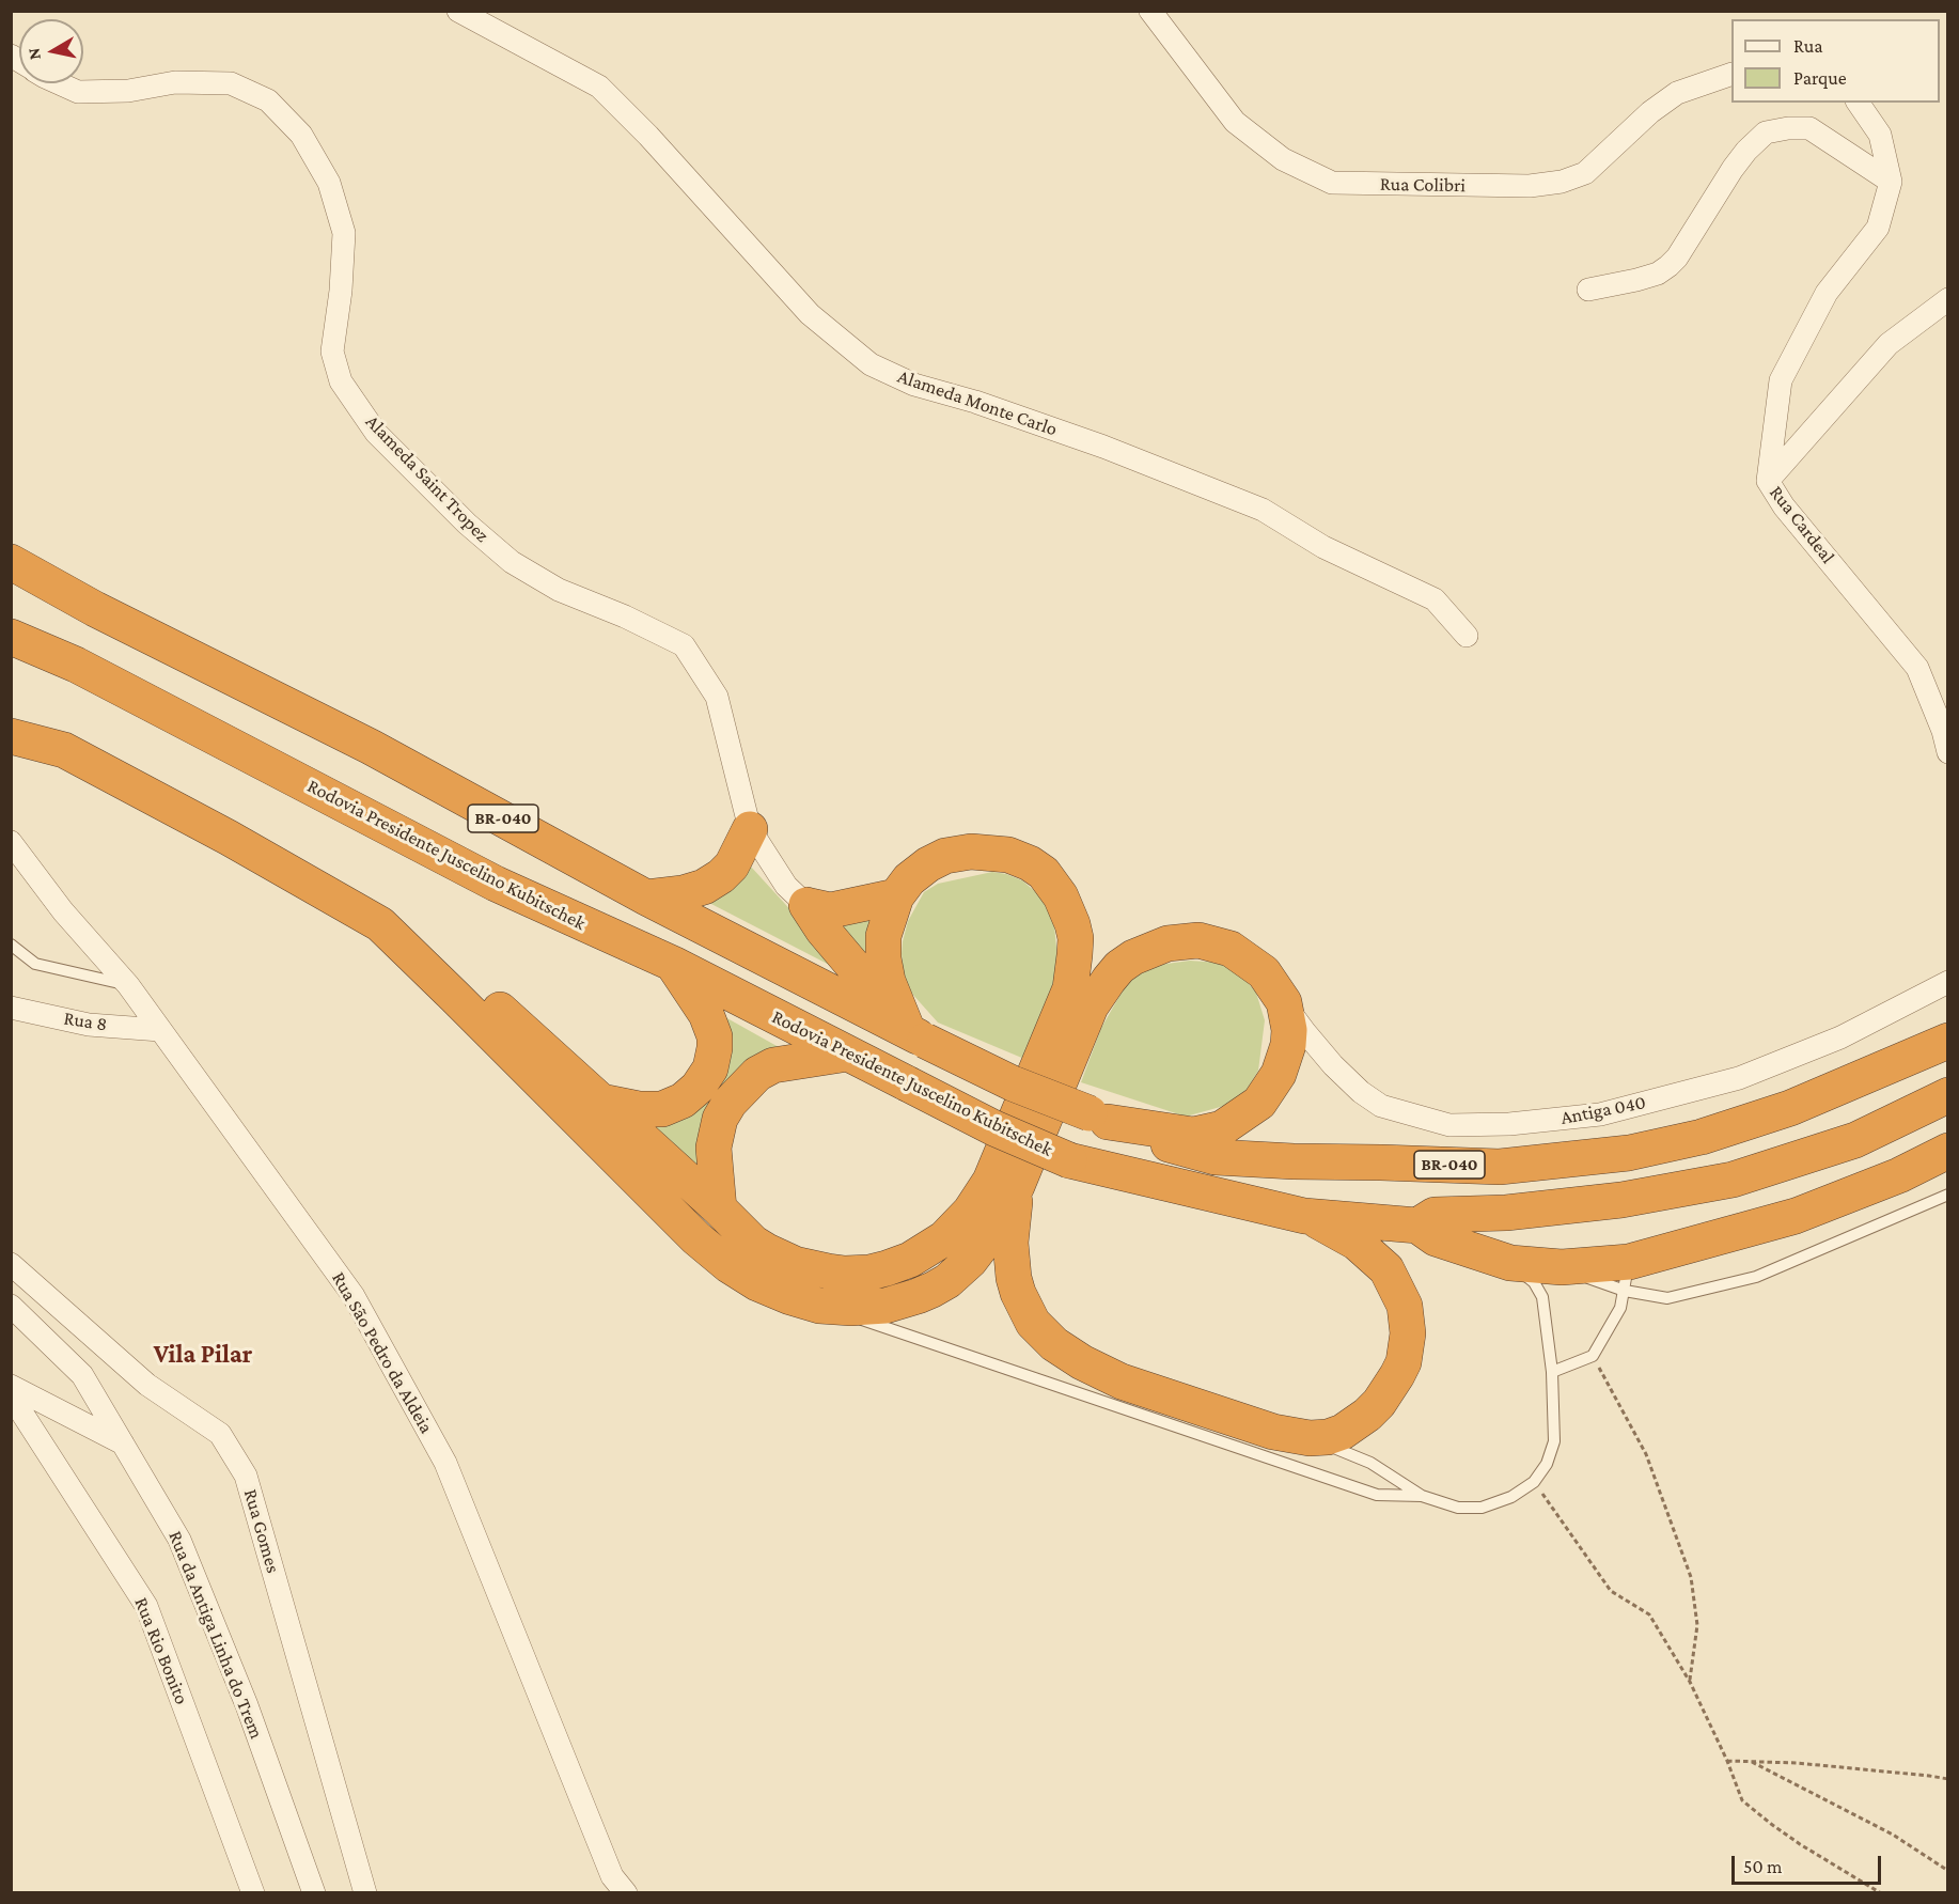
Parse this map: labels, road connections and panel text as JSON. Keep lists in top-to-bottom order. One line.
{"streets":{"highway":["BR-040","Rodovia Presidente Juscelino Kubitschek"],"street":["Rua Colibri","Alameda Monte Carlo","Alameda Saint Tropez","Rua Cardeal","Rua 8","Antiga 040","Rua São Pedro da Aldeia","Rua Gomes","Rua da Antiga Linha do Trem","Rua Rio Bonito"]},"crossings":[["Rua 8","Rua São Pedro da Aldeia"]],"districts":["Vila Pilar"],"legend":["Rua","Parque"],"scale_bar":"50 m","north":"left"}
